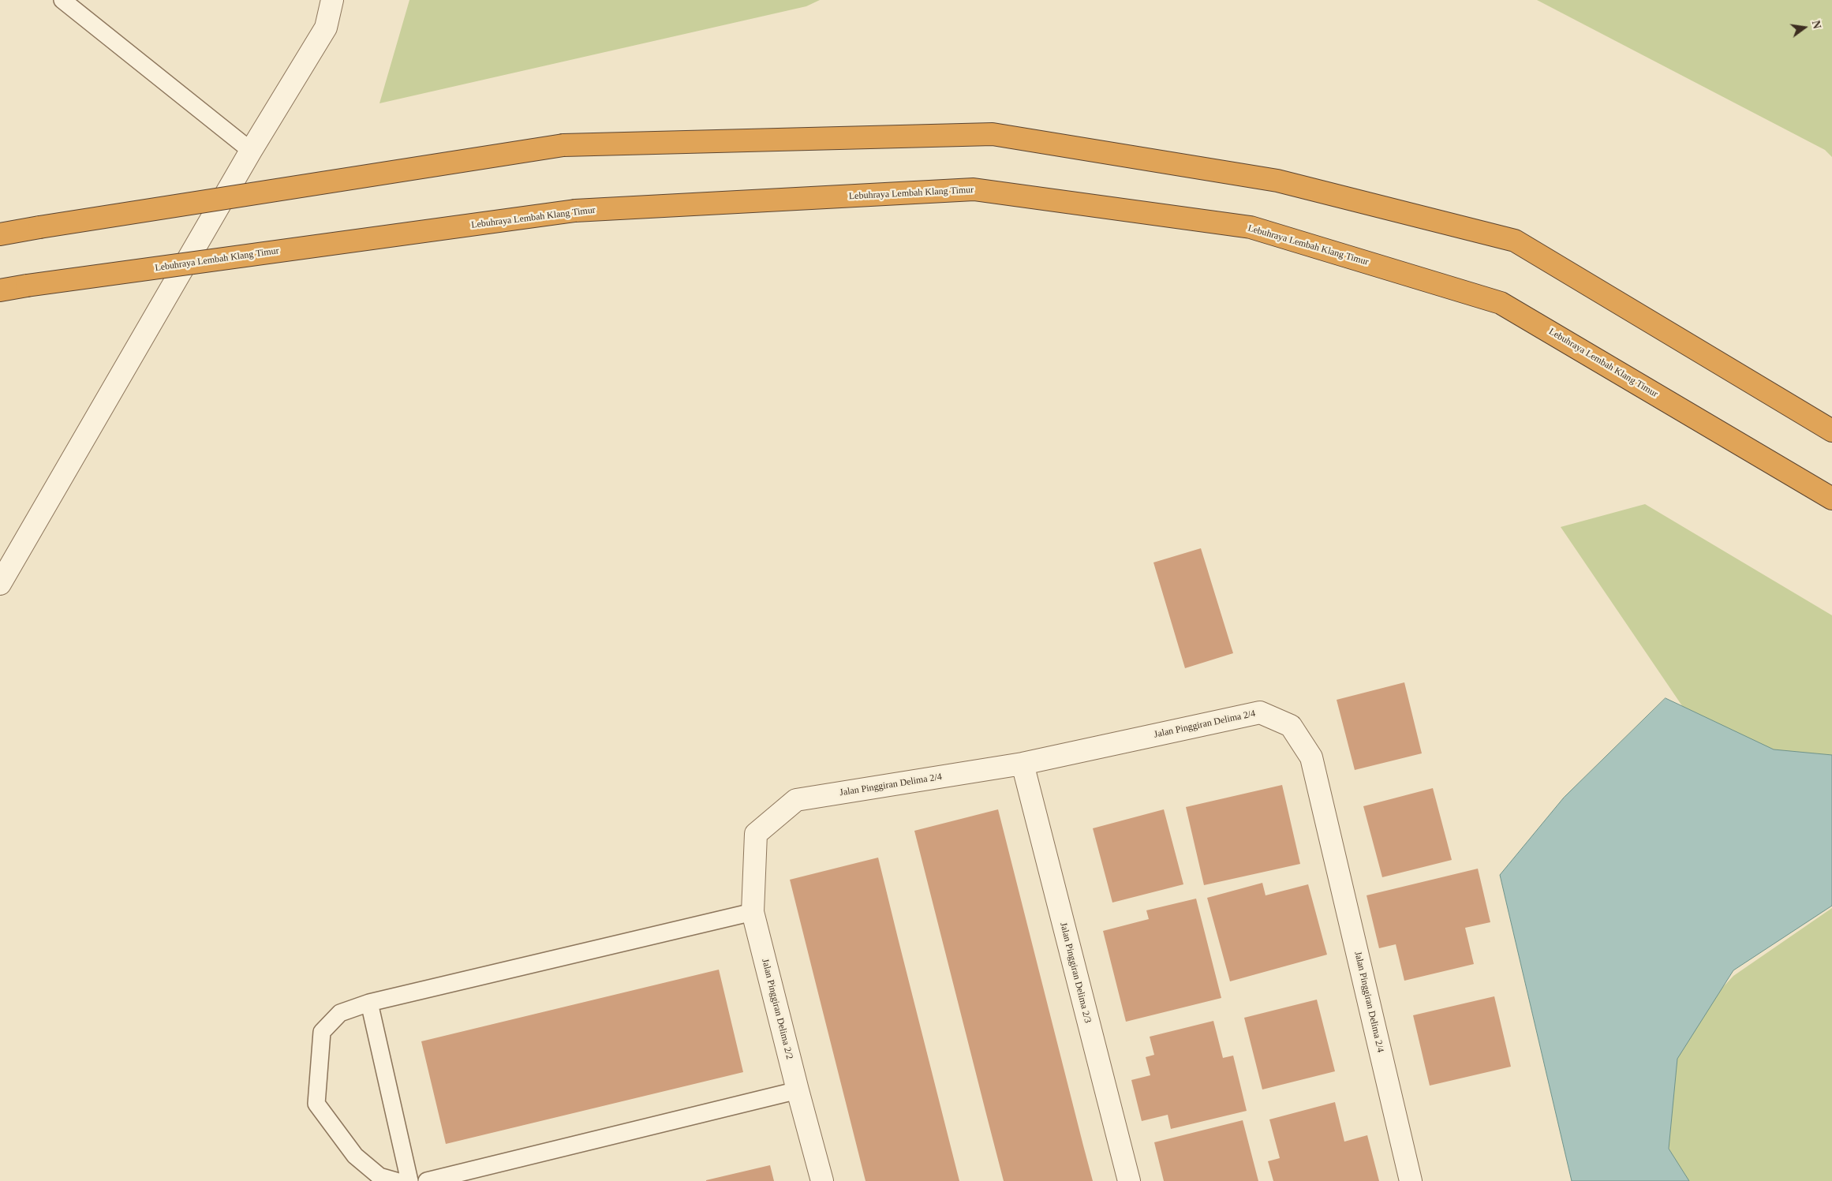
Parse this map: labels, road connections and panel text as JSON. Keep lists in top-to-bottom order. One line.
{"streets":{"highway":["Lebuhraya Lembah Klang Timur"],"street":["Jalan Pinggiran Delima 2/4","Jalan Pinggiran Delima 2/3","Jalan Pinggiran Delima 2/2"]},"crossings":[["Jalan Pinggiran Delima 2/4","Jalan Pinggiran Delima 2/3"],["Jalan Pinggiran Delima 2/4","Jalan Pinggiran Delima 2/2"]],"north":"right"}
